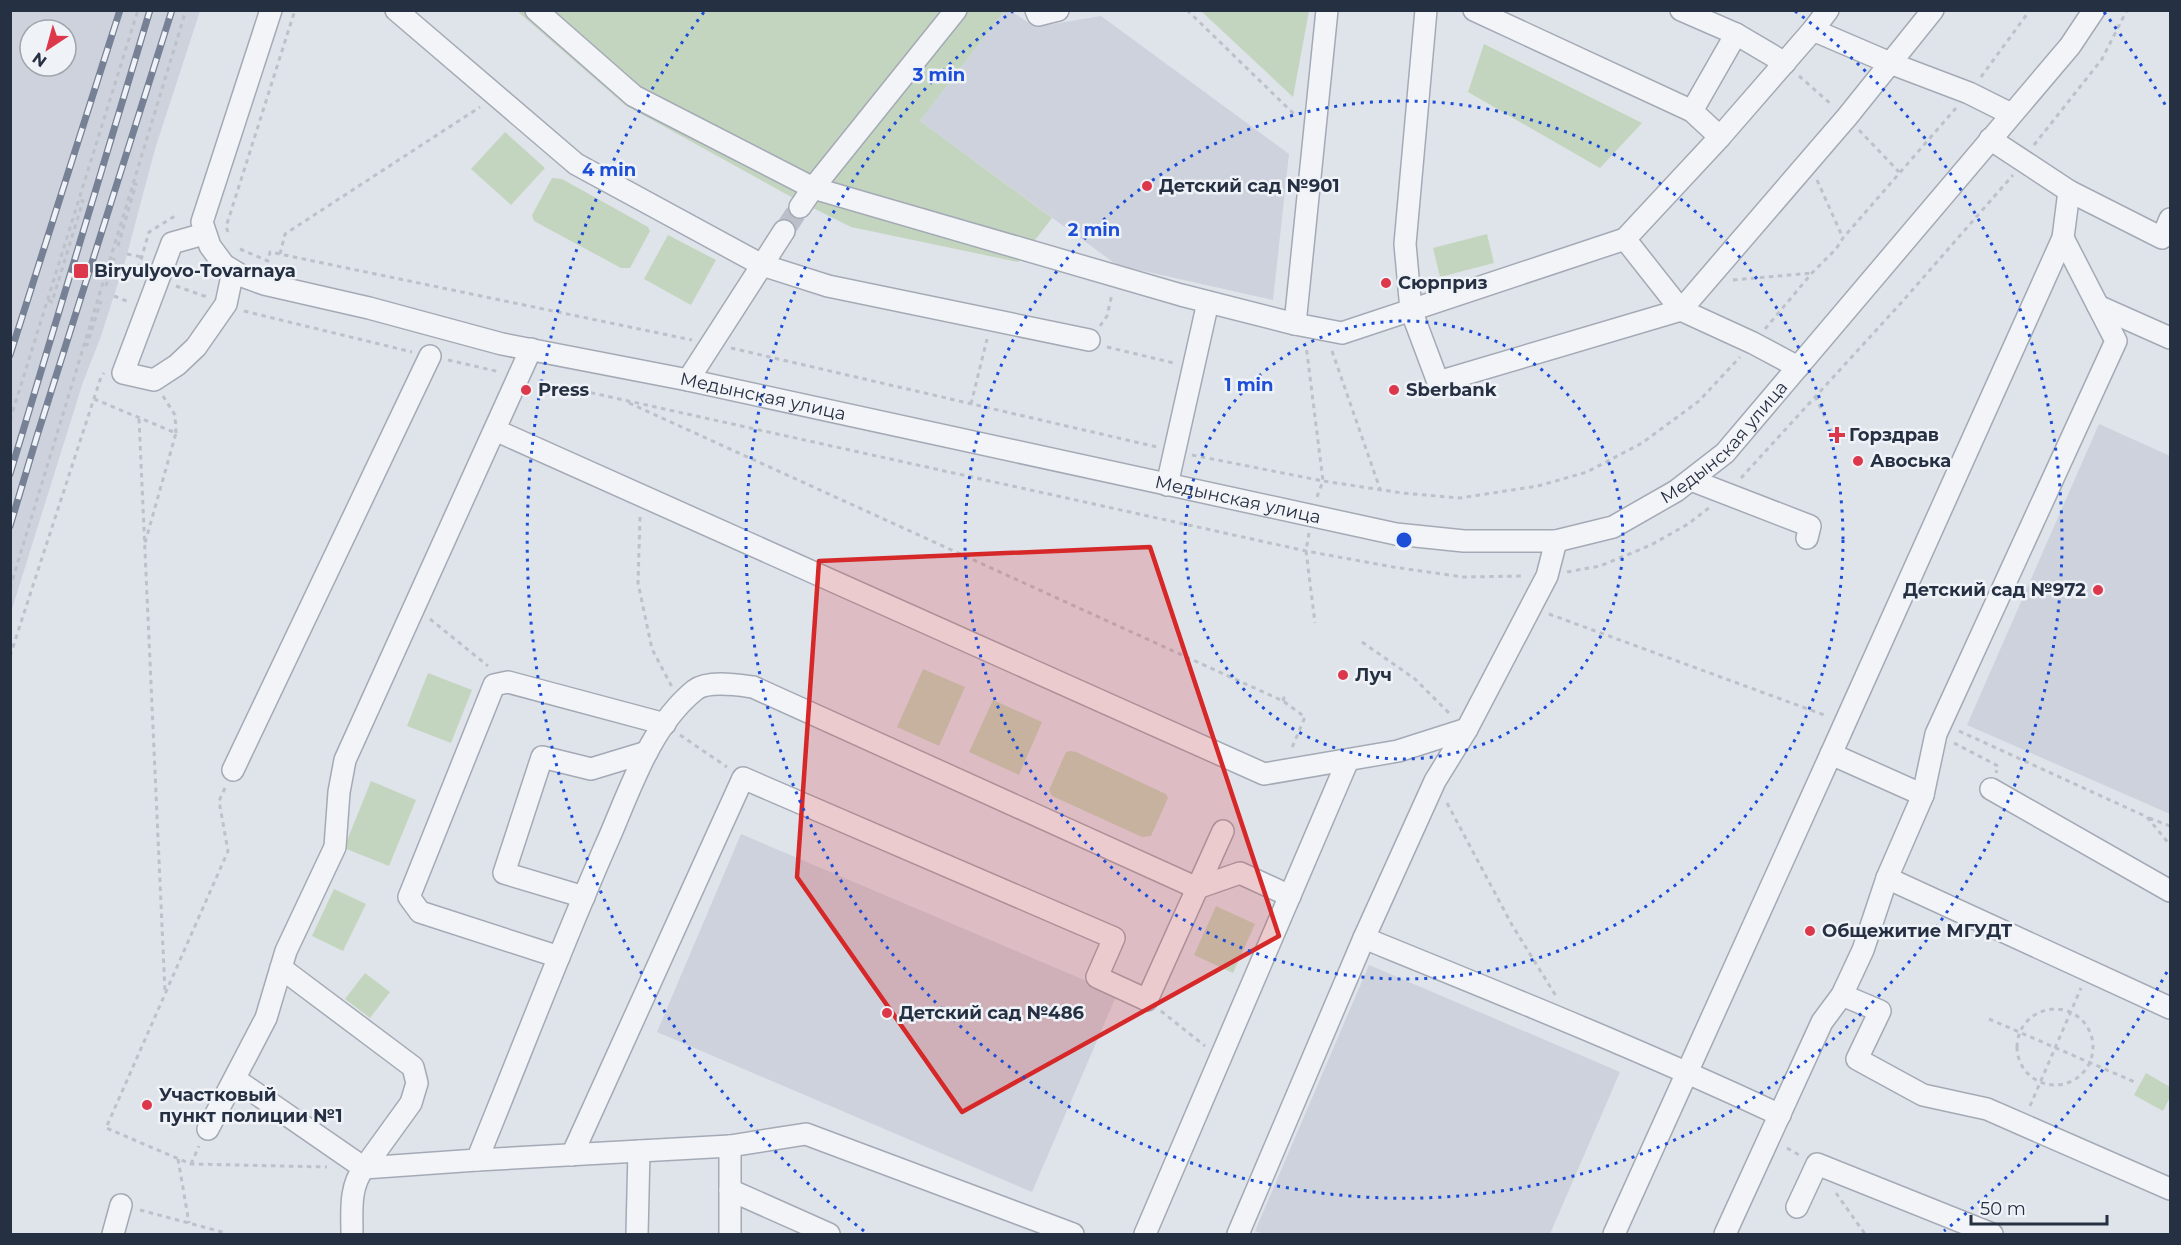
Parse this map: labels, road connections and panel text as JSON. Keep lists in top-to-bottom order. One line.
{"streets":{"street":["Медынская улица"]},"places":{"other":["Детский сад №901","Сюрприз","Press","Sberbank","Авоська","Детский сад №972","Луч","Общежитие МГУДТ","Детский сад №486","Участковый пункт полиции №1"],"transit":["Biryulyovo-Tovarnaya"],"health":["Горздрав"]},"scale_bar":"50 m","north":"bottom left","rings":["3 min","4 min","2 min","1 min"]}
